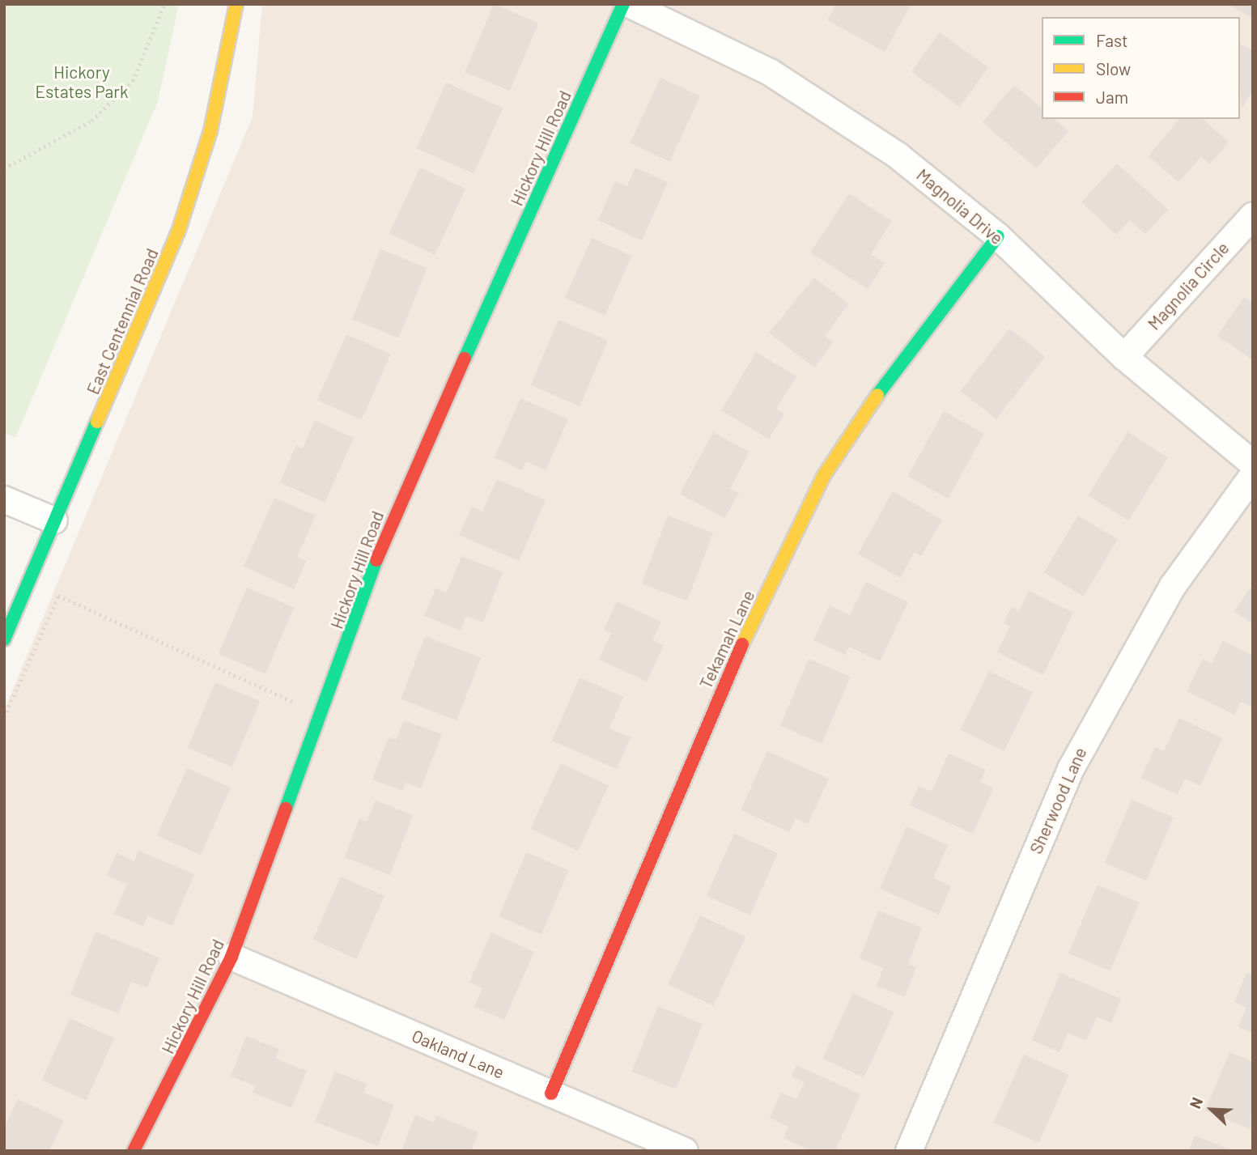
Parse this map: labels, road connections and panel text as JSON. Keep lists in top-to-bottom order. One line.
{"streets":{"street":["Hickory Hill Road","Magnolia Drive","Magnolia Circle","East Centennial Road","Tekamah Lane","Sherwood Lane","Oakland Lane"]},"crossings":[["Hickory Hill Road","Oakland Lane"],["Magnolia Drive","Magnolia Circle"],["Magnolia Drive","Tekamah Lane"],["Tekamah Lane","Oakland Lane"]],"parks":["Hickory Estates Park"],"legend":["Fast","Slow","Jam"],"north":"top left"}
